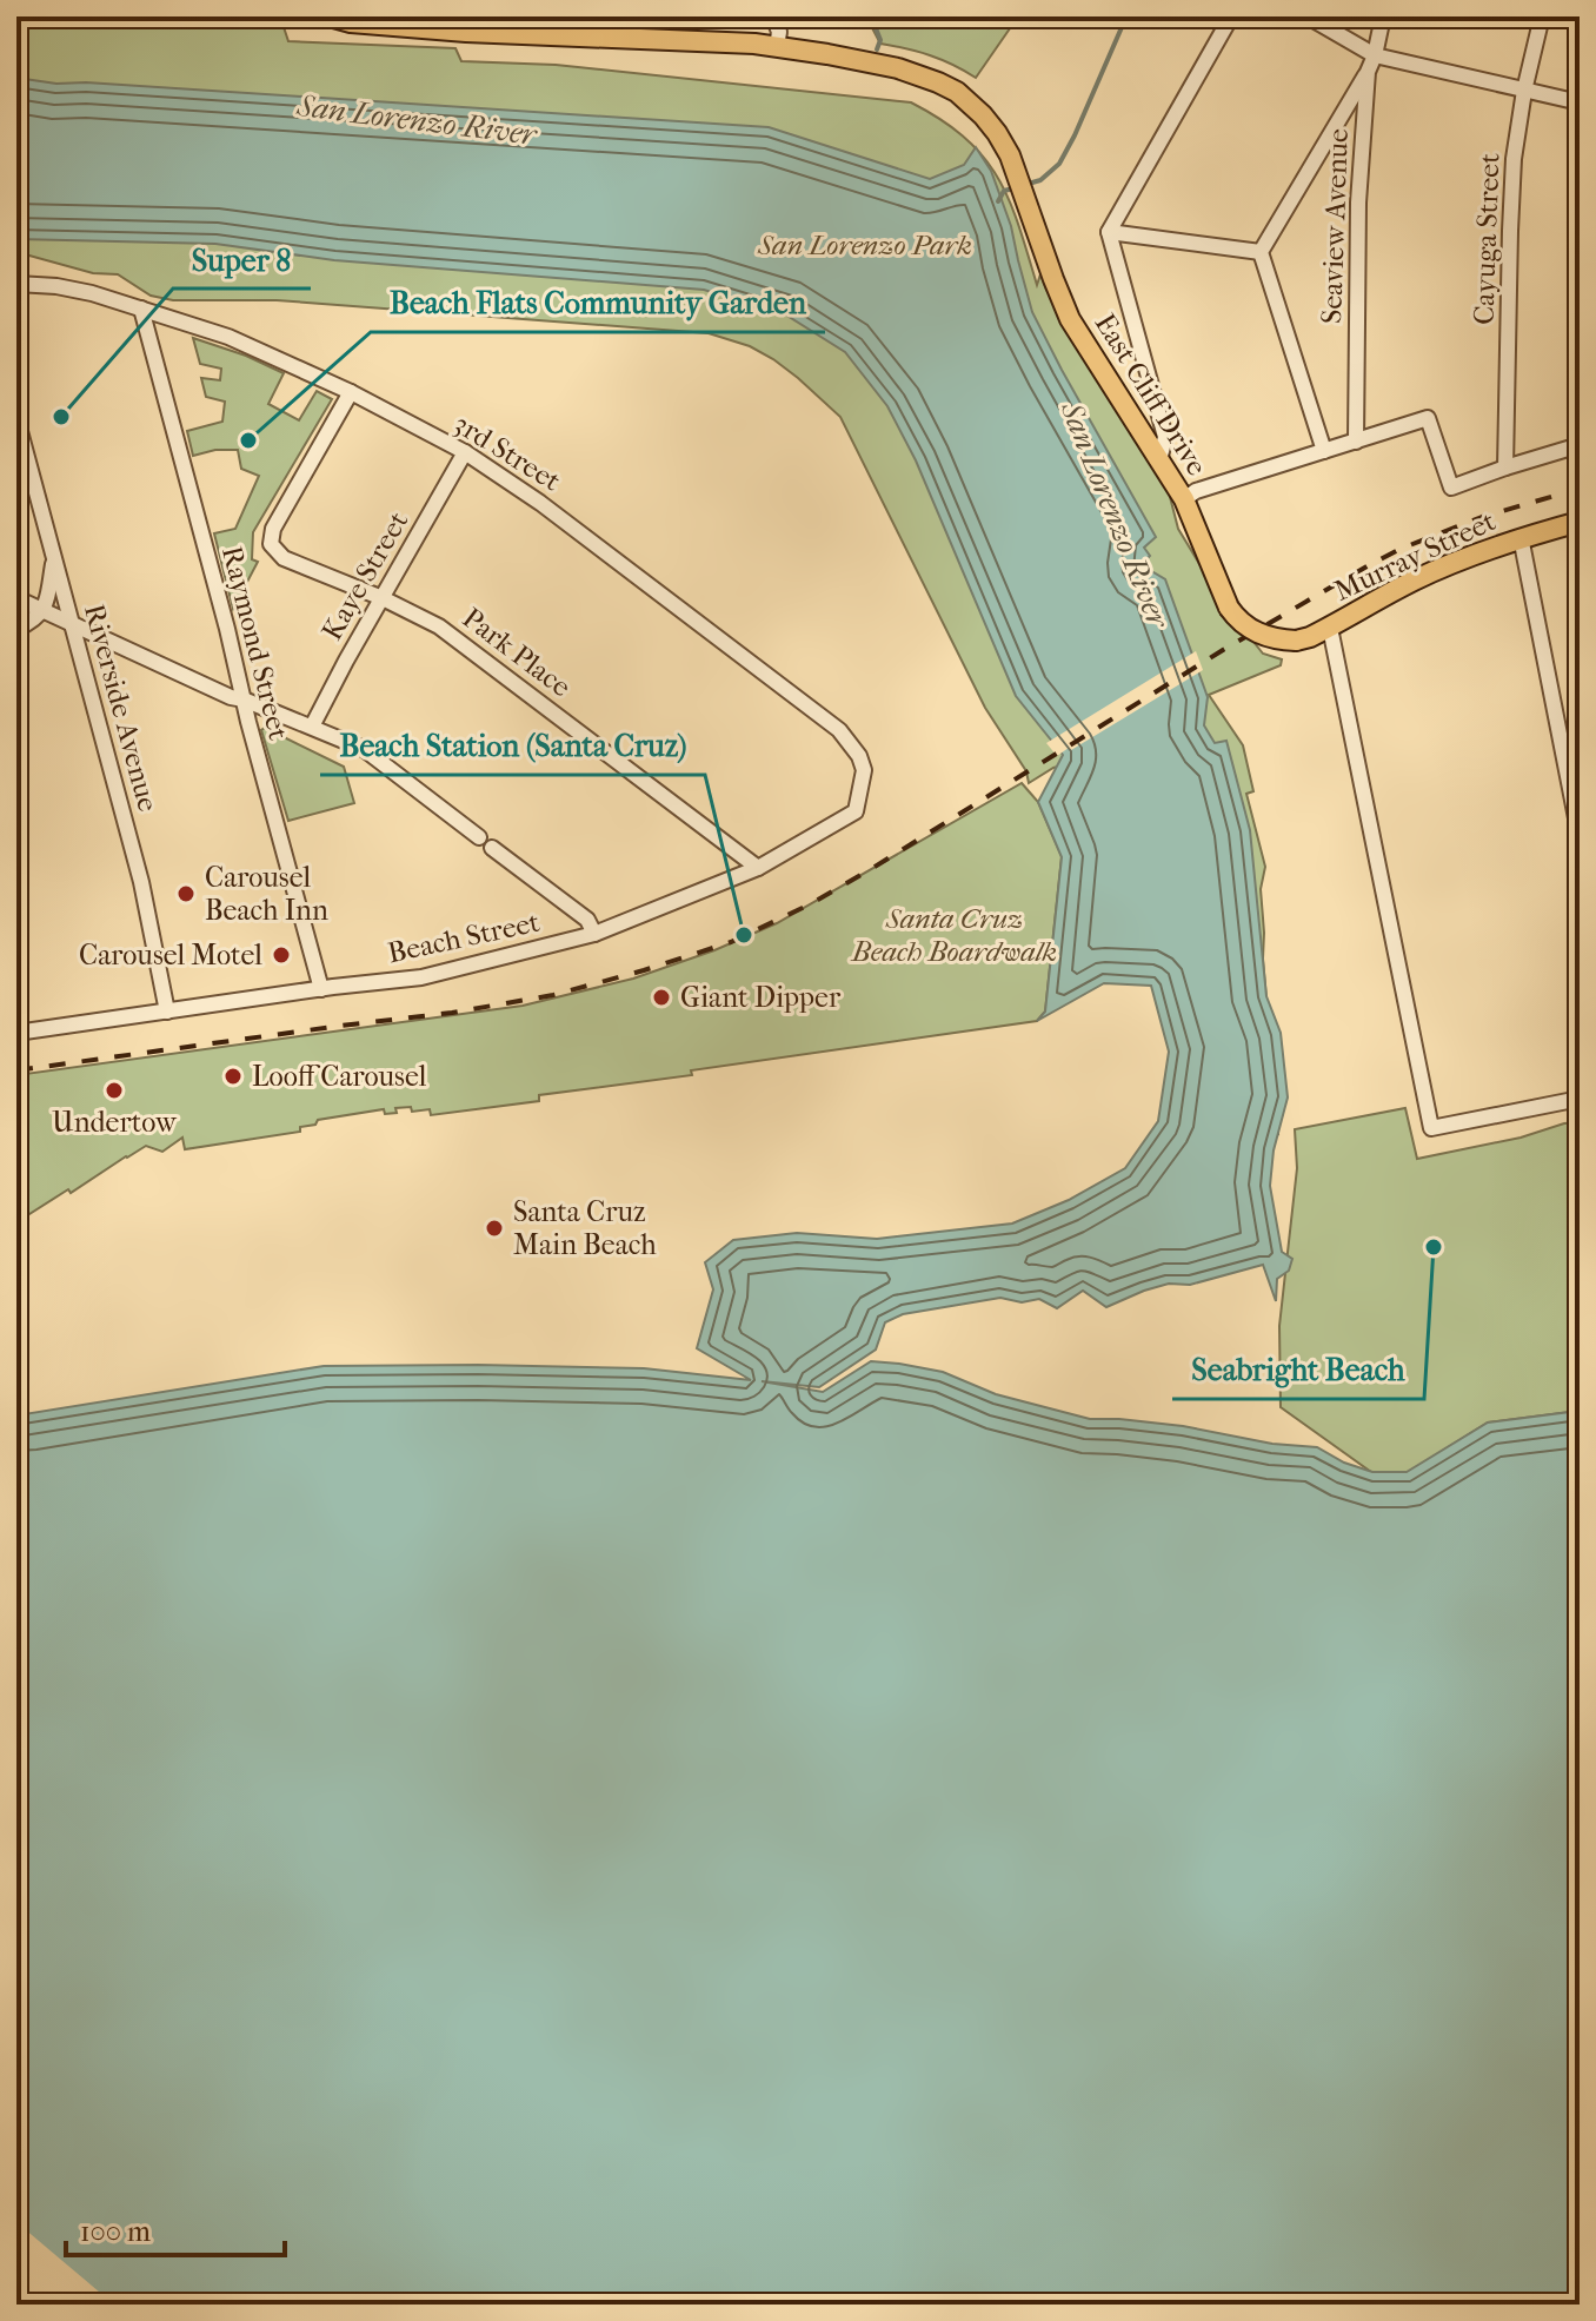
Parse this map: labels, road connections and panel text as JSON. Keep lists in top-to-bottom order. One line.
{"streets":{"main road":["East Cliff Drive","Murray Street"],"street":["Seaview Avenue","Cayuga Street","3rd Street","Kaye Street","Raymond Street","Park Place","Riverside Avenue","Beach Street"]},"crossings":[["East Cliff Drive","Murray Street"],["3rd Street","Kaye Street"],["3rd Street","Raymond Street"],["3rd Street","Park Place"],["3rd Street","Beach Street"],["Kaye Street","Park Place"],["Raymond Street","Beach Street"],["Park Place","Beach Street"],["Riverside Avenue","Beach Street"]],"water":["San Lorenzo River"],"parks":["San Lorenzo Park","Santa Cruz Beach Boardwalk"],"places":["Super 8","Beach Flats Community Garden","Carousel Beach Inn","Beach Station (Santa Cruz)","Carousel Motel","Giant Dipper","Looff Carousel","Undertow","Santa Cruz Main Beach","Seabright Beach"],"scale_bar":"100 m"}
